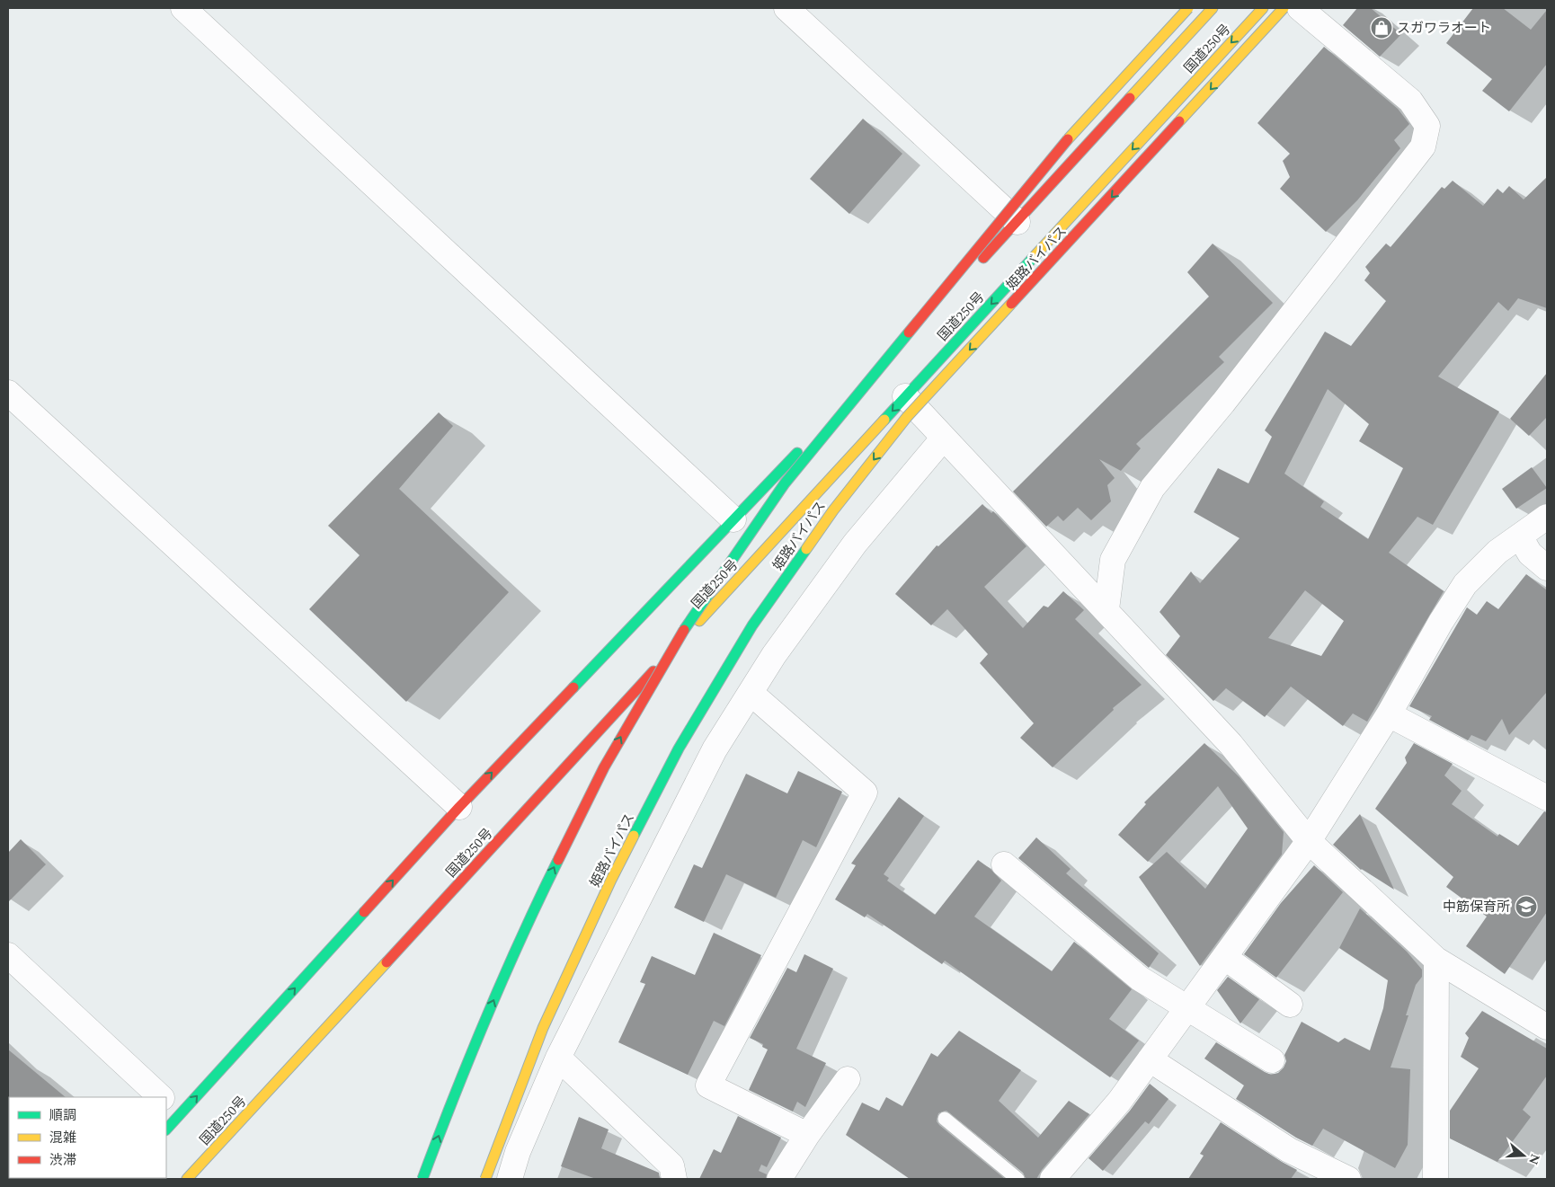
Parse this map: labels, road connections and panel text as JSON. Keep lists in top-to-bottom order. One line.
{"streets":{"highway":["国道250号","姫路バイパス"]},"places":{"shop":["スガワラオート"],"school or university":["中筋保育所"]},"legend":["順調","混雑","渋滞"],"north":"right"}
